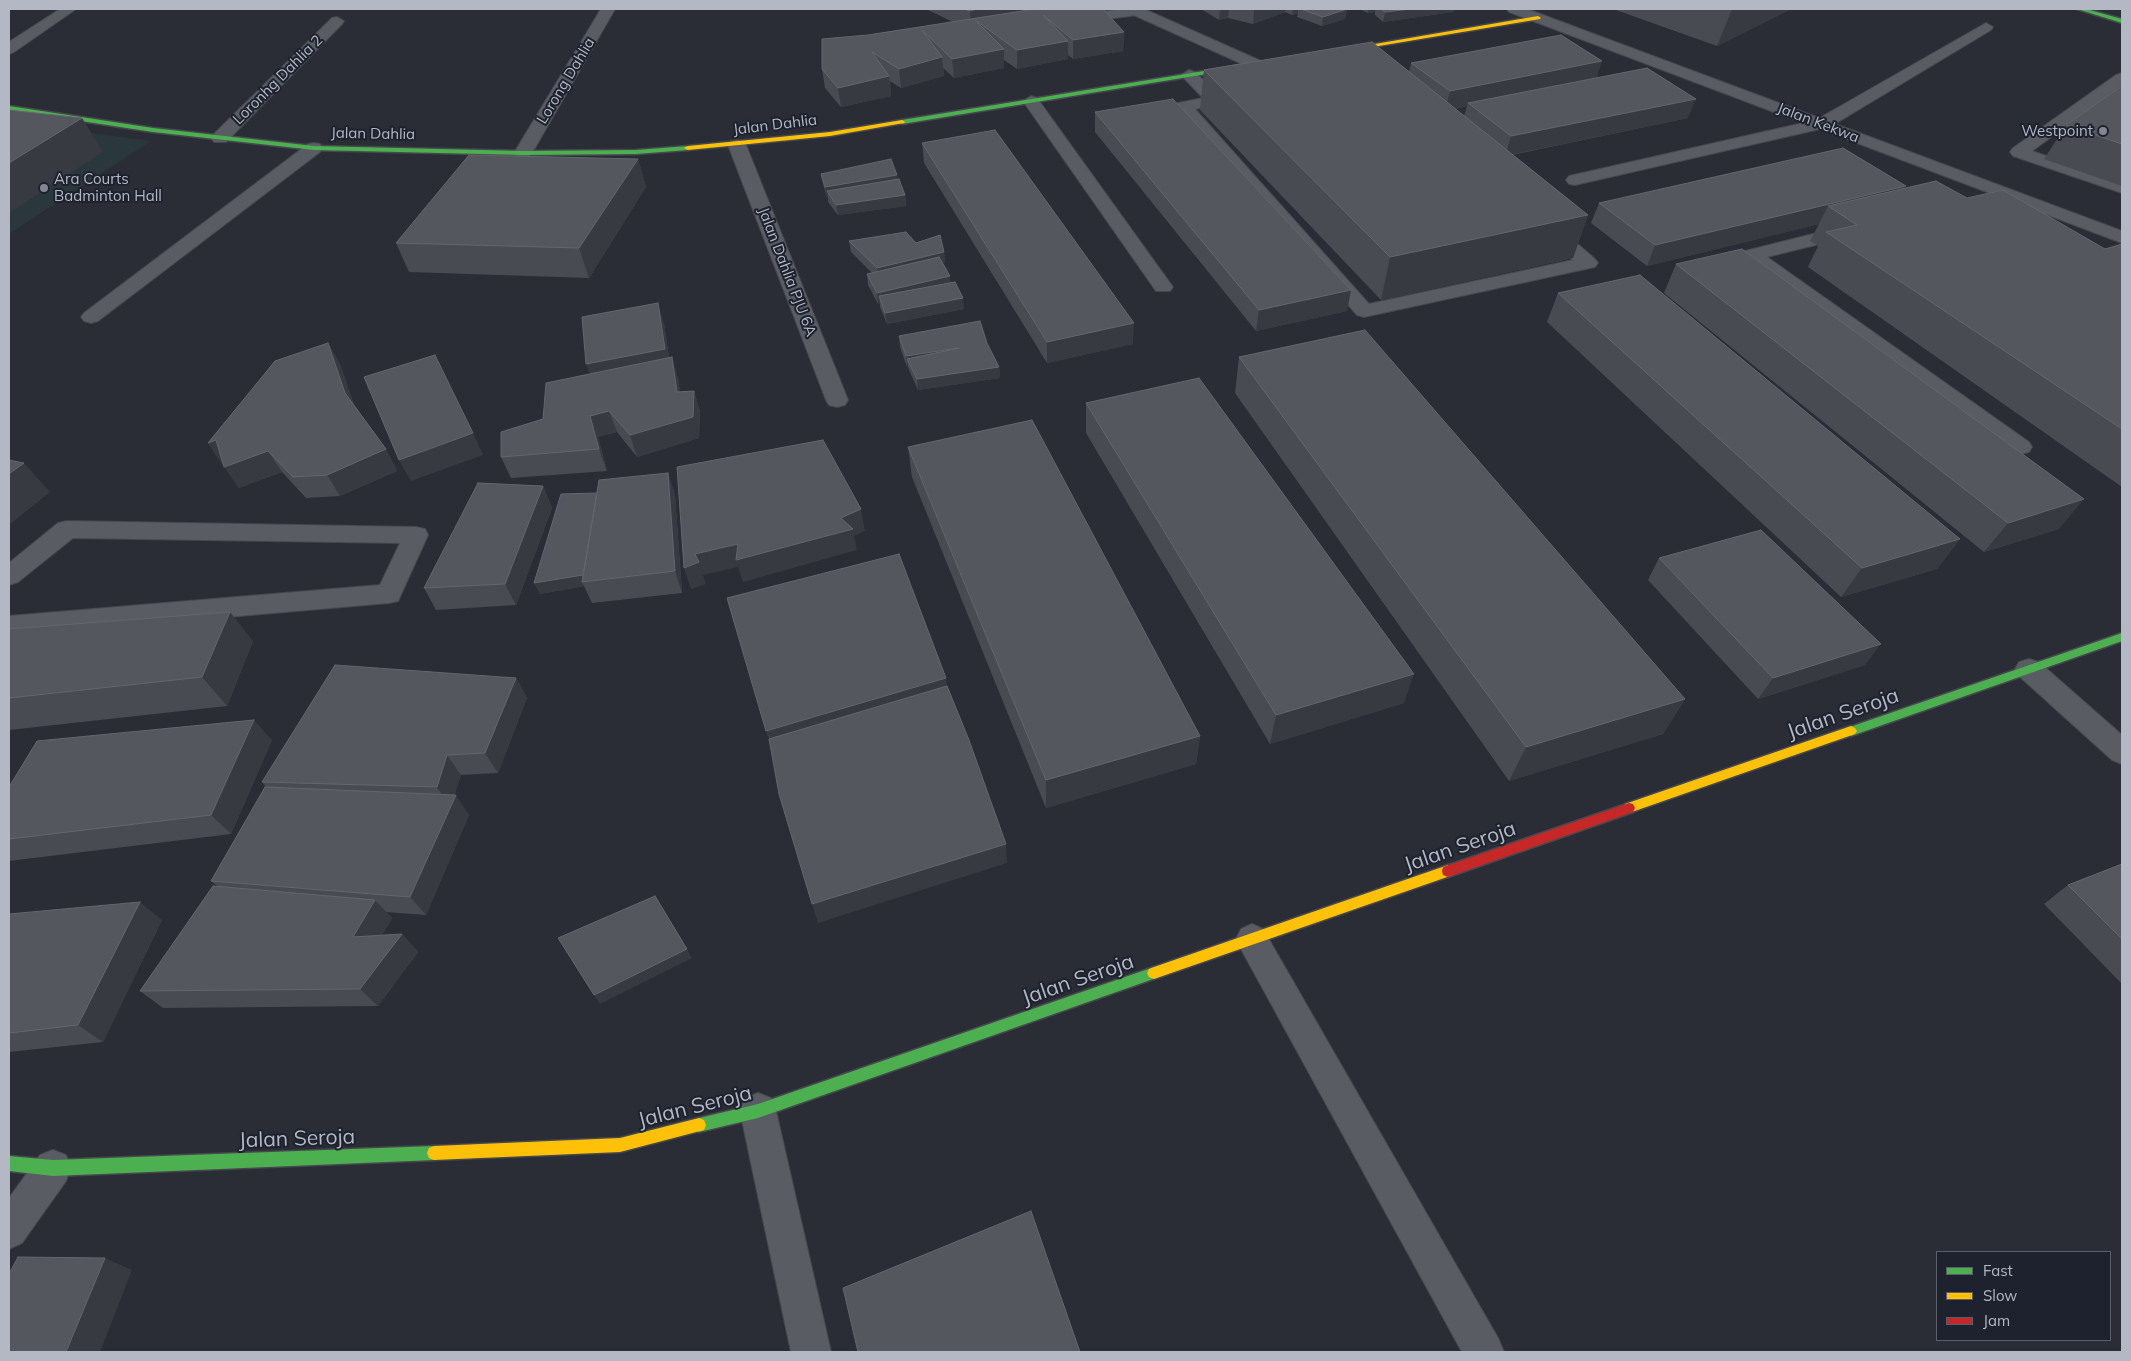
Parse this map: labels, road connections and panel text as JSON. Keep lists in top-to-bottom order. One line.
{"streets":{"street":["Loronhg Dahlia 2","Lorong Dahlia","Jalan Kekwa","Jalan Dahlia","Jalan Dahlia PJU 6A","Jalan Seroja"]},"crossings":[["Loronhg Dahlia 2","Jalan Dahlia"],["Lorong Dahlia","Jalan Dahlia"],["Jalan Dahlia","Jalan Dahlia PJU 6A"]],"places":["Westpoint","Ara Courts Badminton Hall"],"legend":["Fast","Slow","Jam"]}
